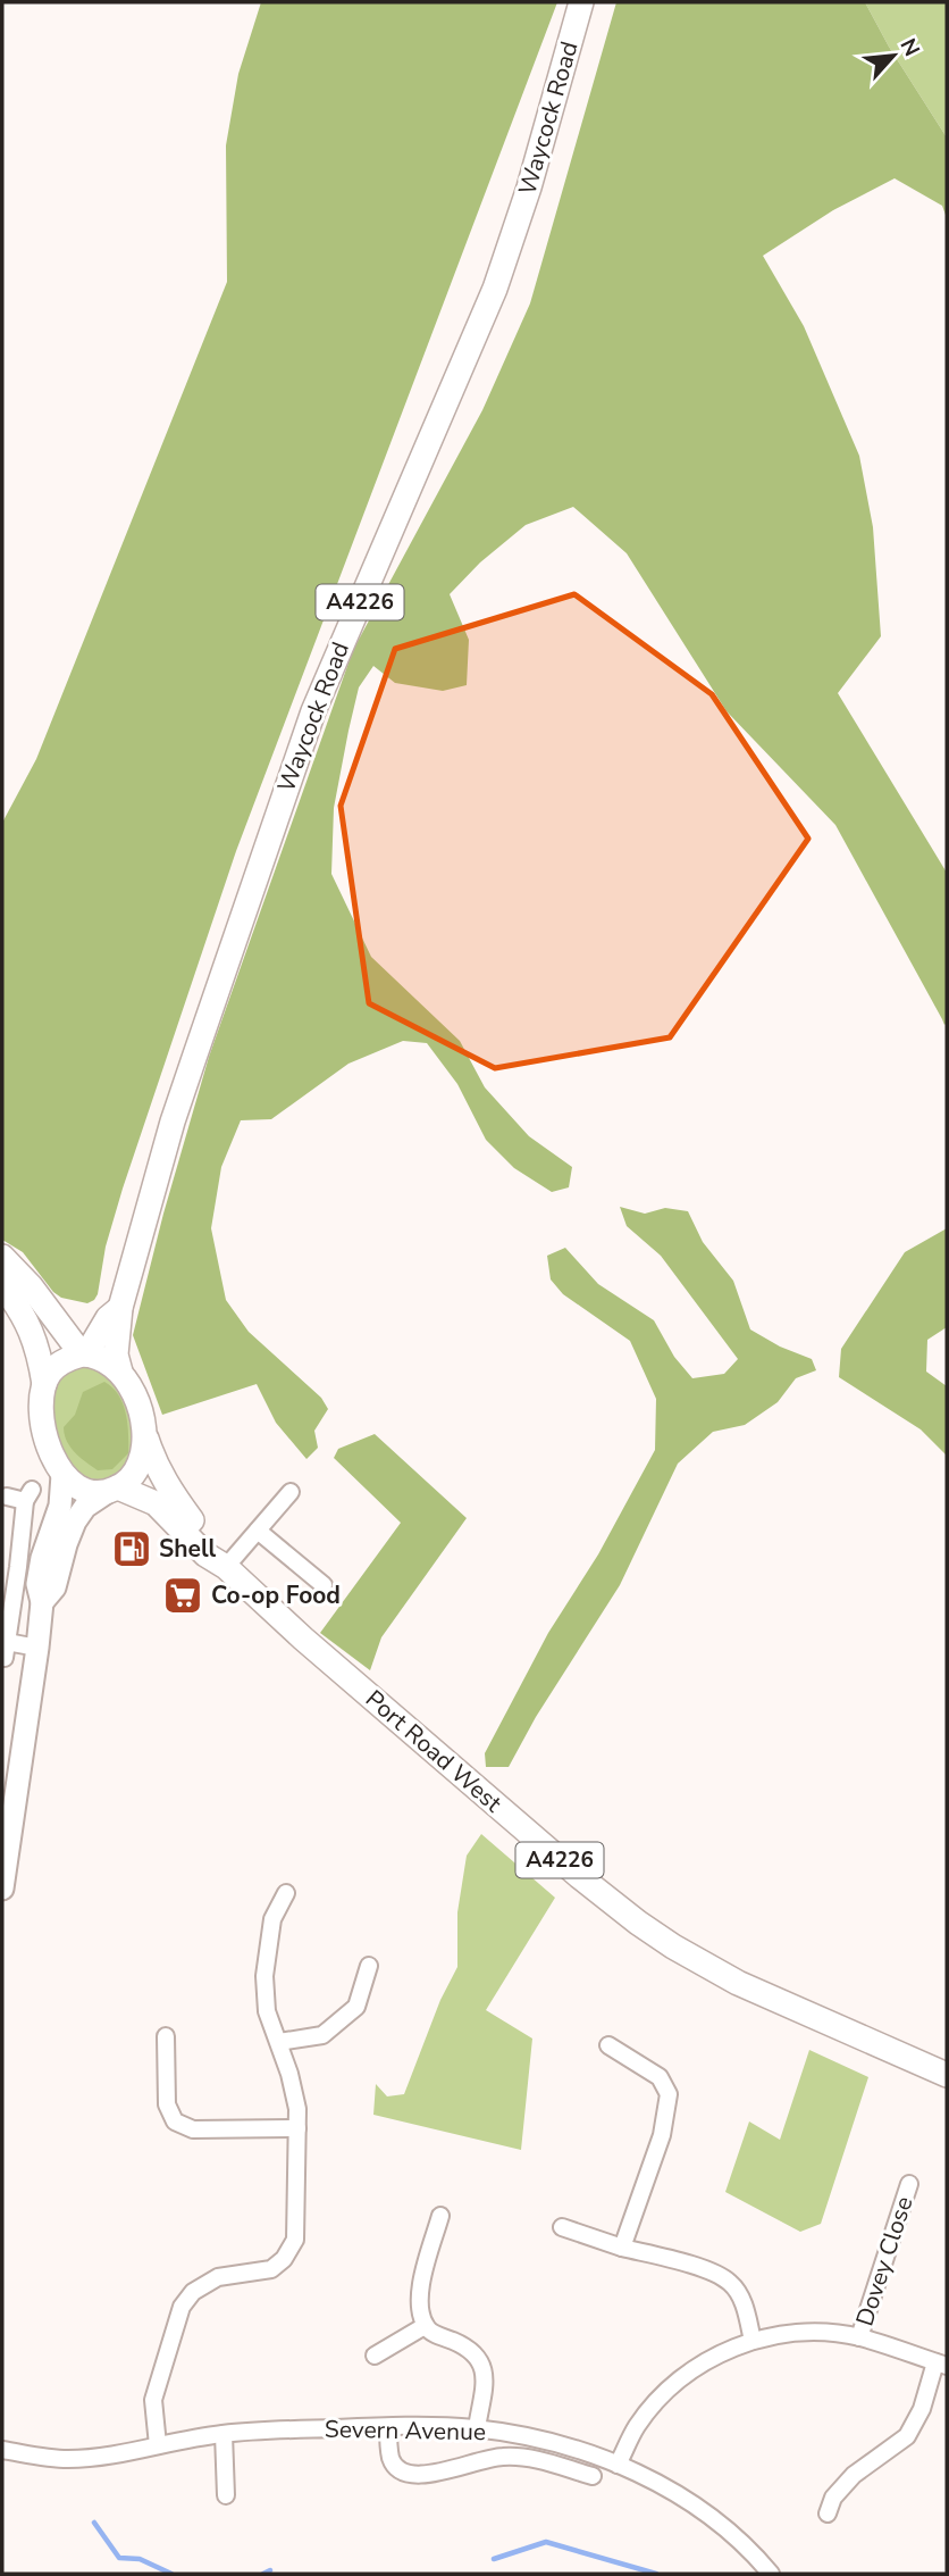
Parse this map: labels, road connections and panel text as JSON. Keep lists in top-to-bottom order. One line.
{"streets":{"main road":["Waycock Road","A4226","Port Road West"],"street":["Dovey Close","Severn Avenue"]},"crossings":[["Waycock Road","Port Road West"]],"places":{"fuel station":["Shell"],"supermarket":["Co-op Food"]},"north":"top right"}
